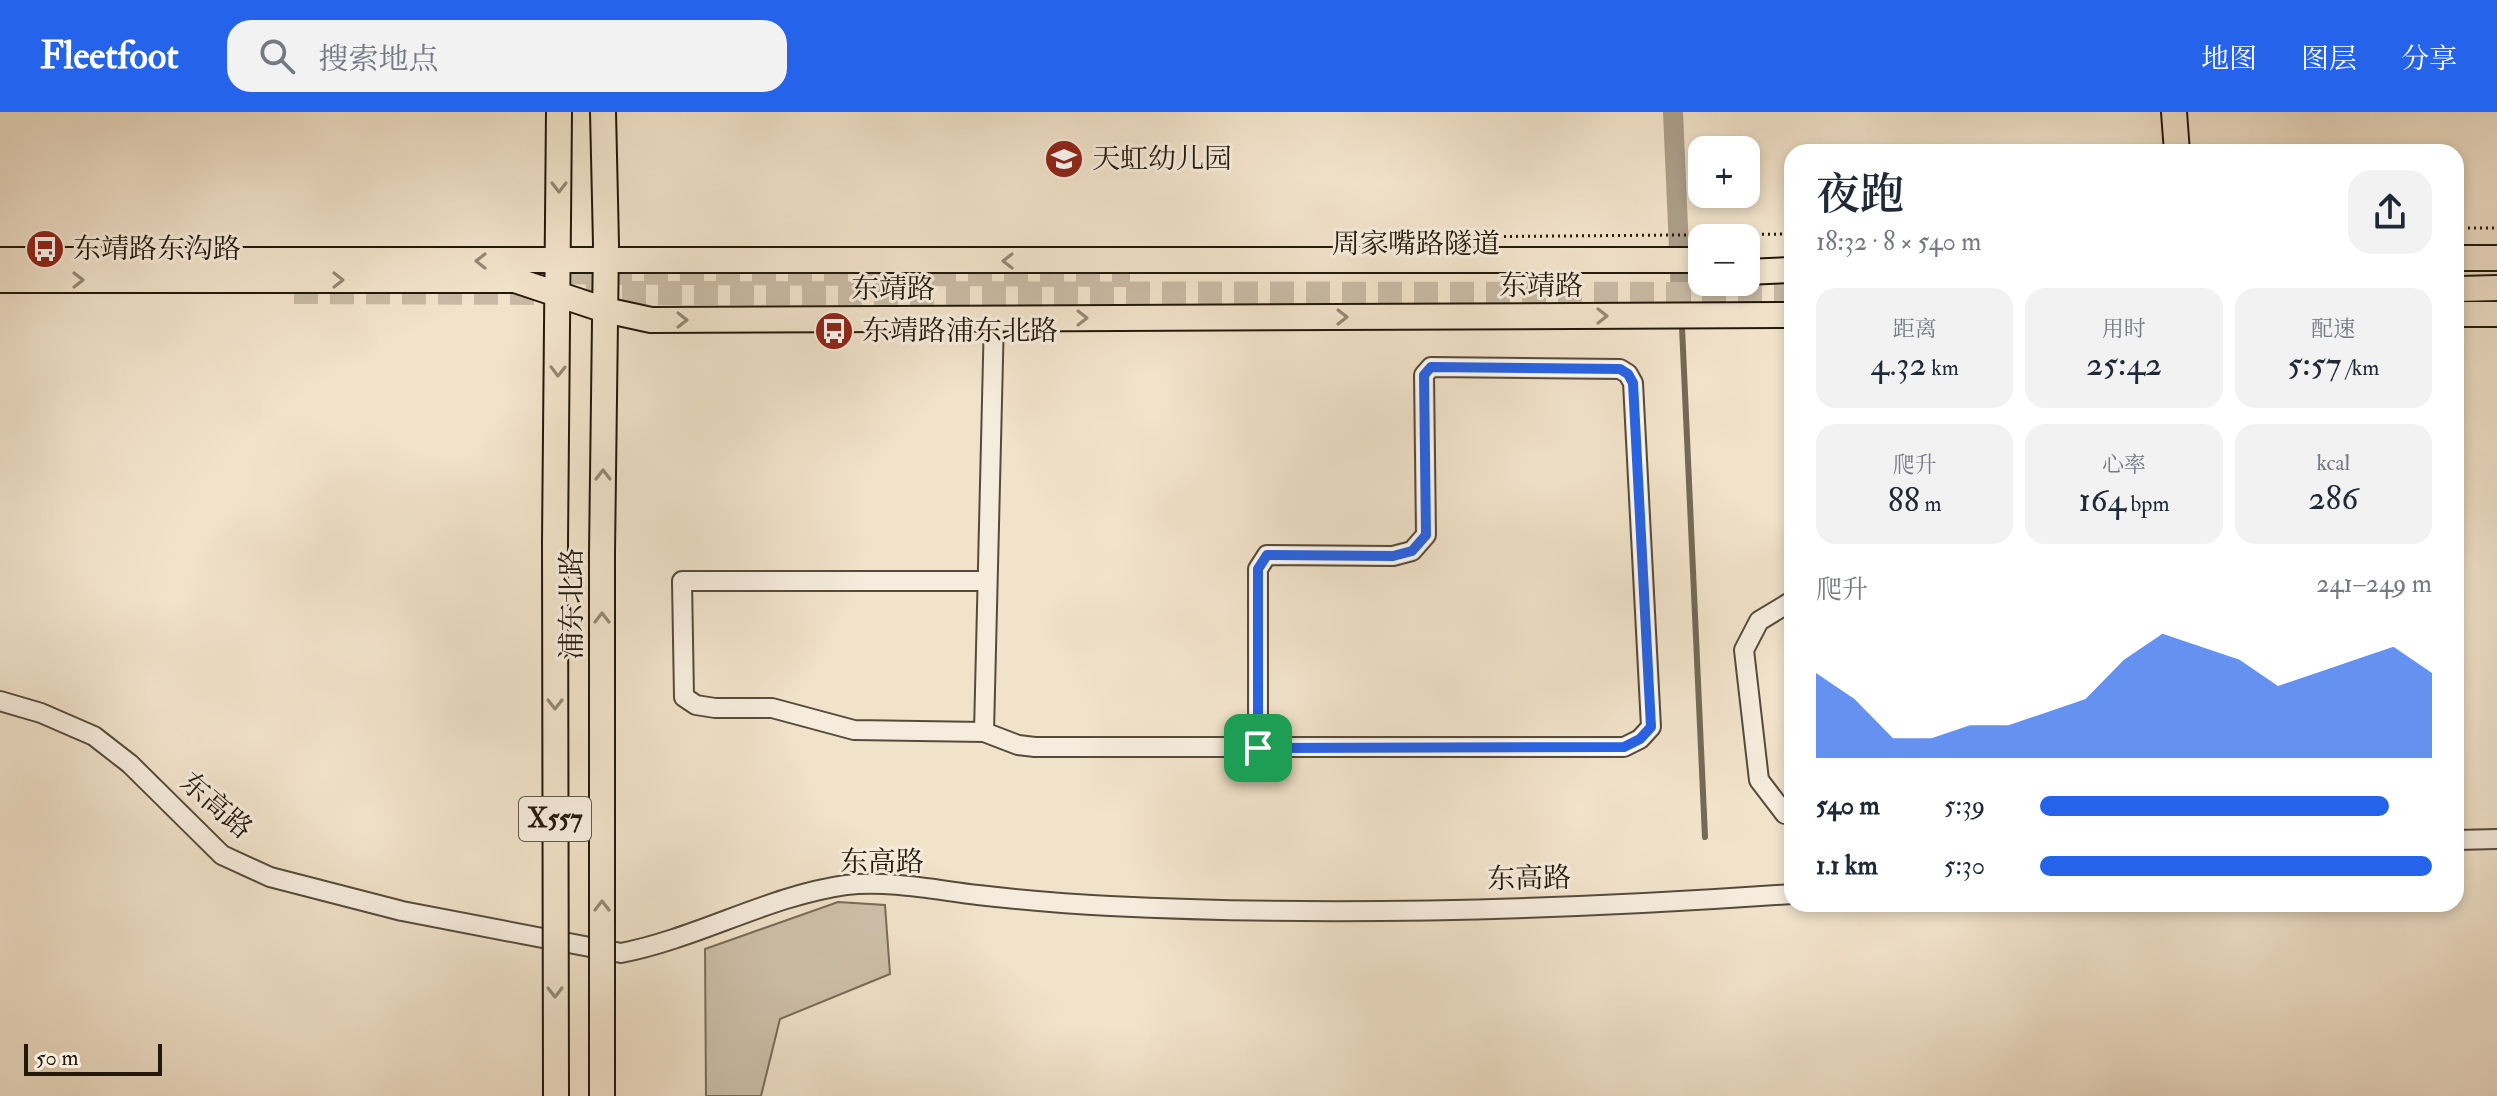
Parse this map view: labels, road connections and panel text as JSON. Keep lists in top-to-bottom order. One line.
{"streets":{"main road":["周家嘴路隧道","东靖路","浦东北路","X557"],"street":["东高路"]},"crossings":[["东靖路","浦东北路"]],"places":{"school or university":["天虹幼儿园"],"bus stop":["东靖路东沟路","东靖路浦东北路"]},"scale_bar":"50 m","page":{"header":"Fleetfoot","search":"搜索地点","nav":["地图","图层","分享"],"map_buttons":["+","−"],"heading":["夜跑","18:32 · 8 × 540 m"],"stats":[["距离","4.32 km"],["用时","25:42"],["配速","5:57 /km"],["爬升","88 m"],["心率","164 bpm"],["kcal","286"]],"chart":["爬升","241–249 m"],"list":[{"name":"540 m","note":"5:39"},{"name":"1.1 km","note":"5:30"}],"scale":"50 m"}}
